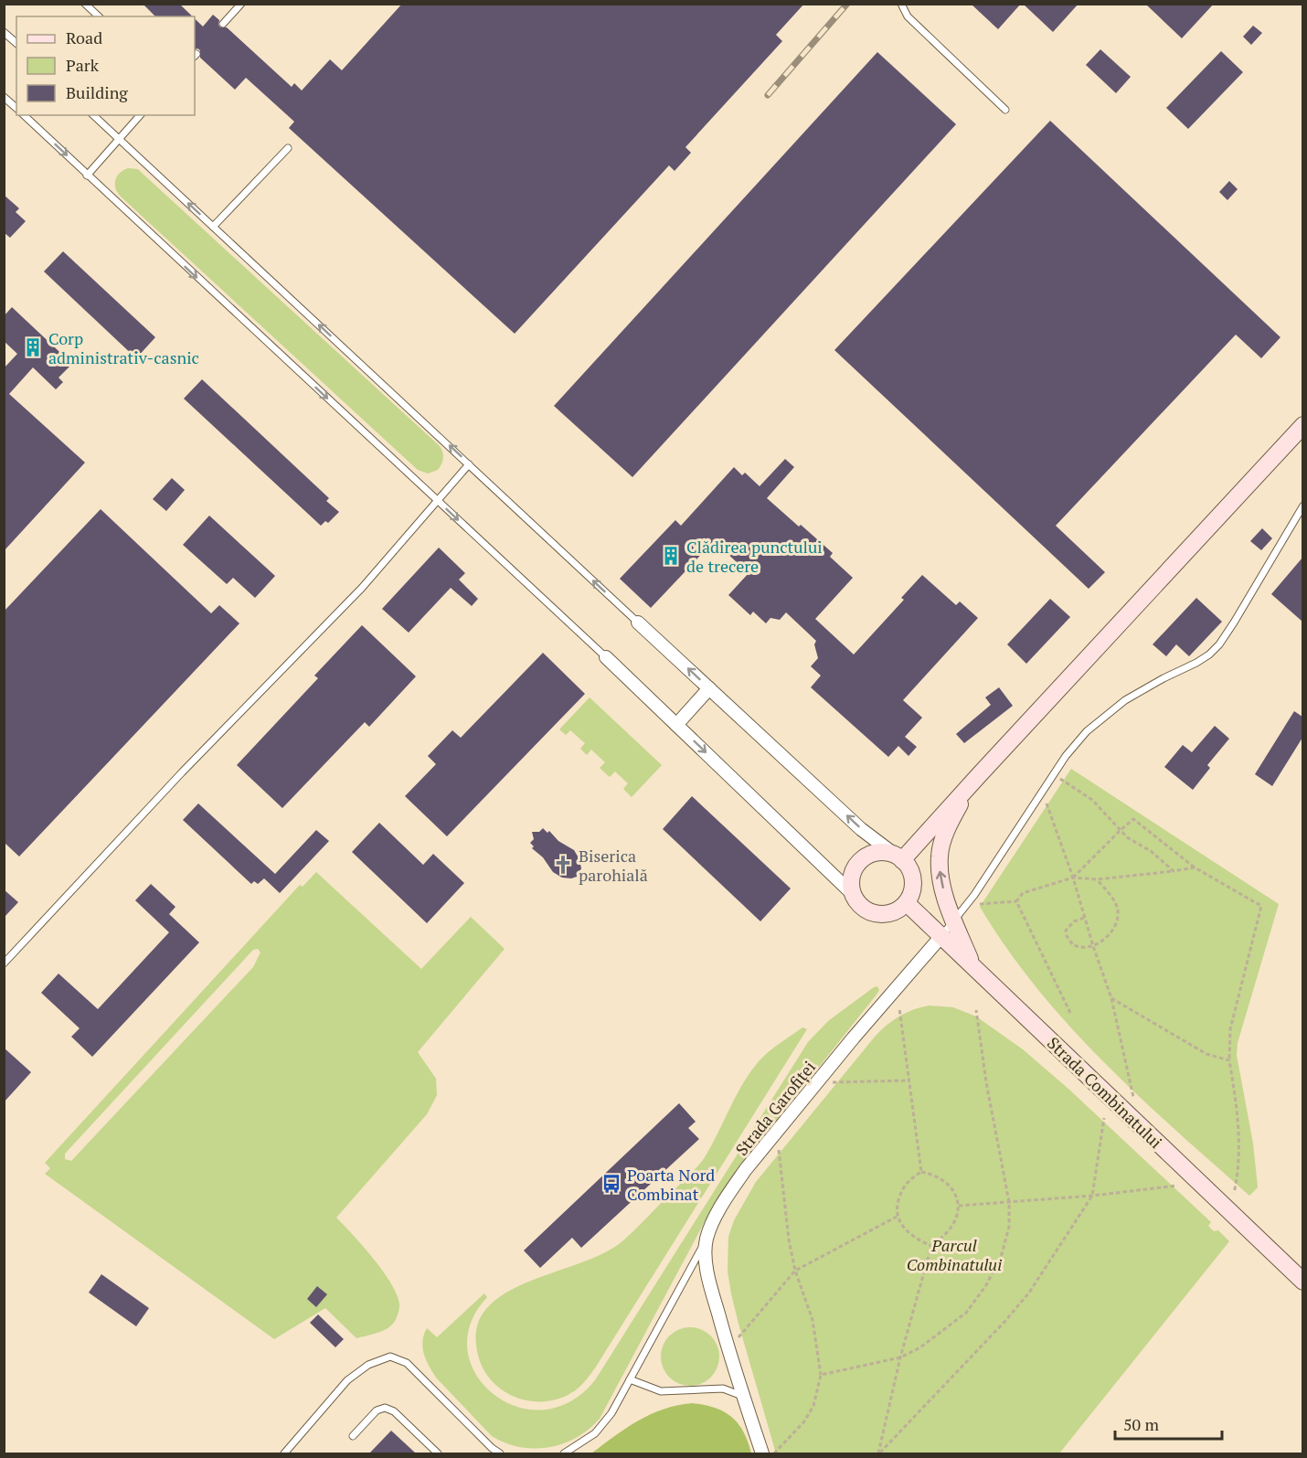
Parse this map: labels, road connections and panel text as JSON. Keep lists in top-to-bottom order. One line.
{"streets":{"street":["Strada Combinatului","Strada Garofiței"]},"crossings":[["Strada Combinatului","Strada Garofiței"]],"parks":["Parcul Combinatului"],"places":{"building":["Corp administrativ-casnic","Clădirea punctului de trecere"],"church":["Biserica parohială"],"bus stop":["Poarta Nord Combinat"]},"legend":["Road","Park","Building"],"scale_bar":"50 m"}
